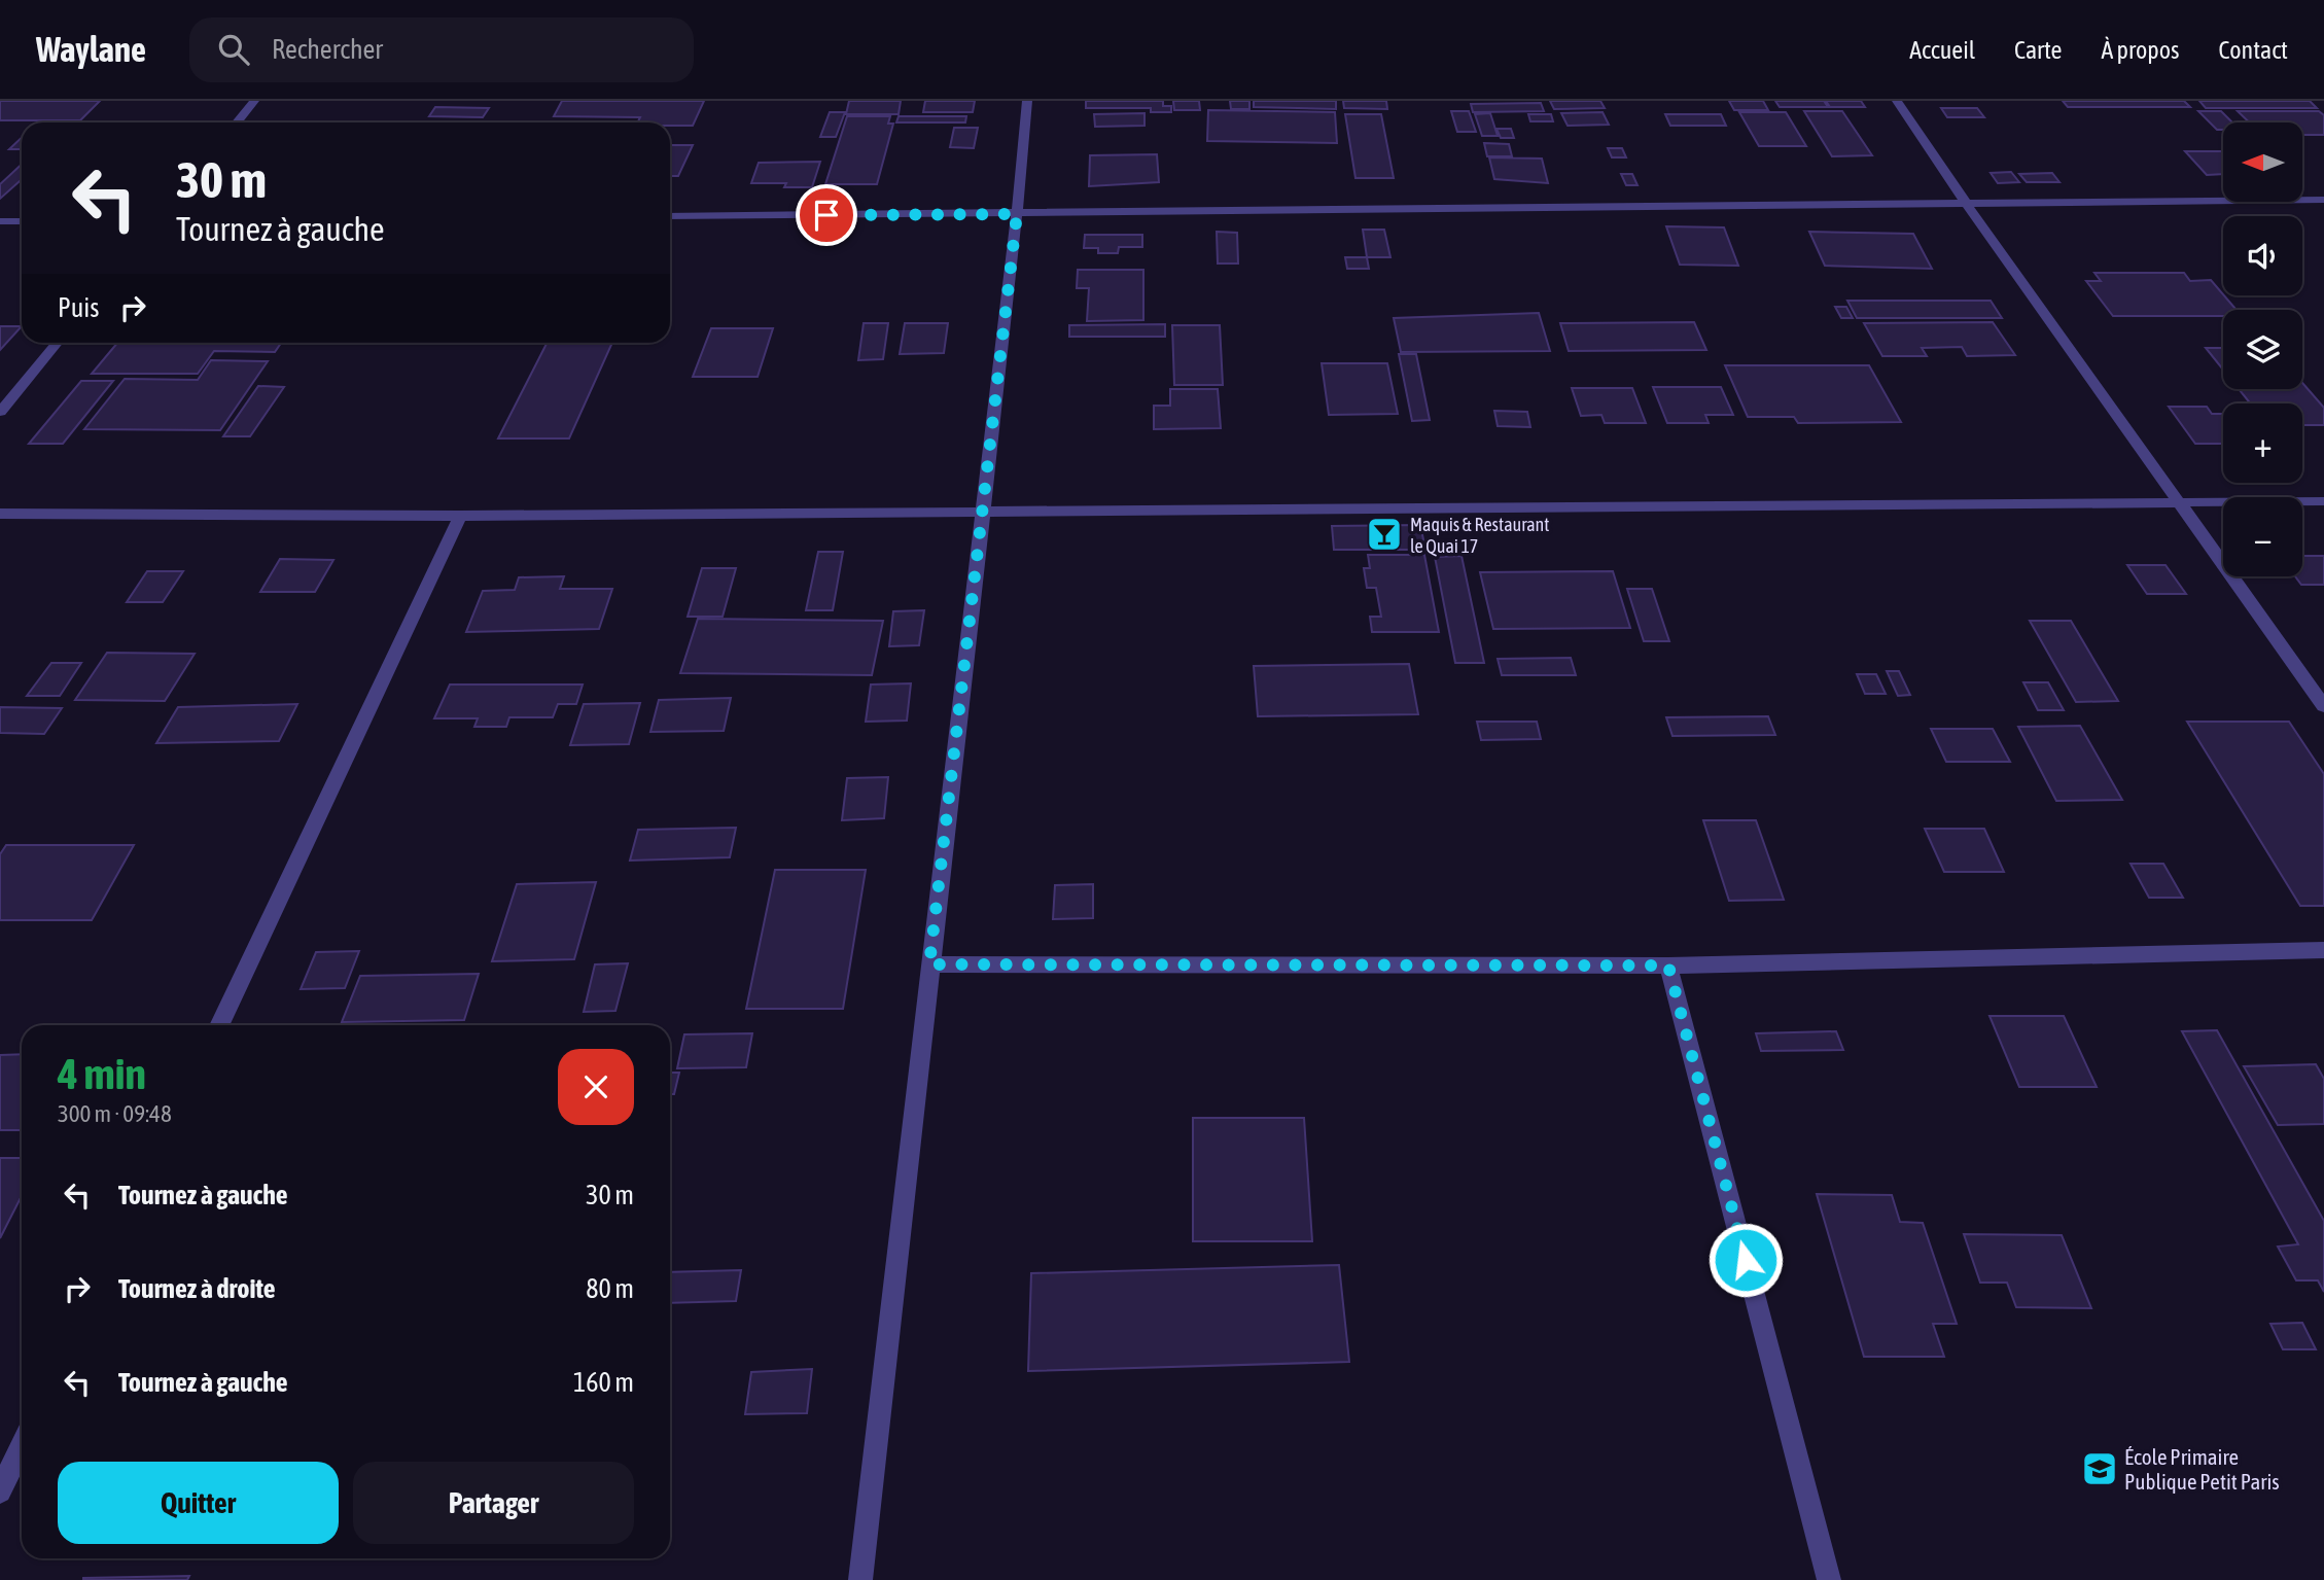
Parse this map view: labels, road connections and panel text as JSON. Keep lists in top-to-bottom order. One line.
{"places":{"bar":["Maquis & Restaurant le Quai 17"],"school or university":["École Primaire Publique Petit Paris"]},"north":"left","page":{"header":"Waylane","search":"Rechercher","nav":["Accueil","Carte","À propos","Contact"],"map_buttons":["+","−"],"turn":["30 m","Tournez à gauche"],"then":"Puis","heading":["4 min","300 m · 09:48"],"list":[{"name":"Tournez à gauche","value":"30 m"},{"name":"Tournez à droite","value":"80 m"},{"name":"Tournez à gauche","value":"160 m"}],"buttons":["Quitter","Partager"]}}
